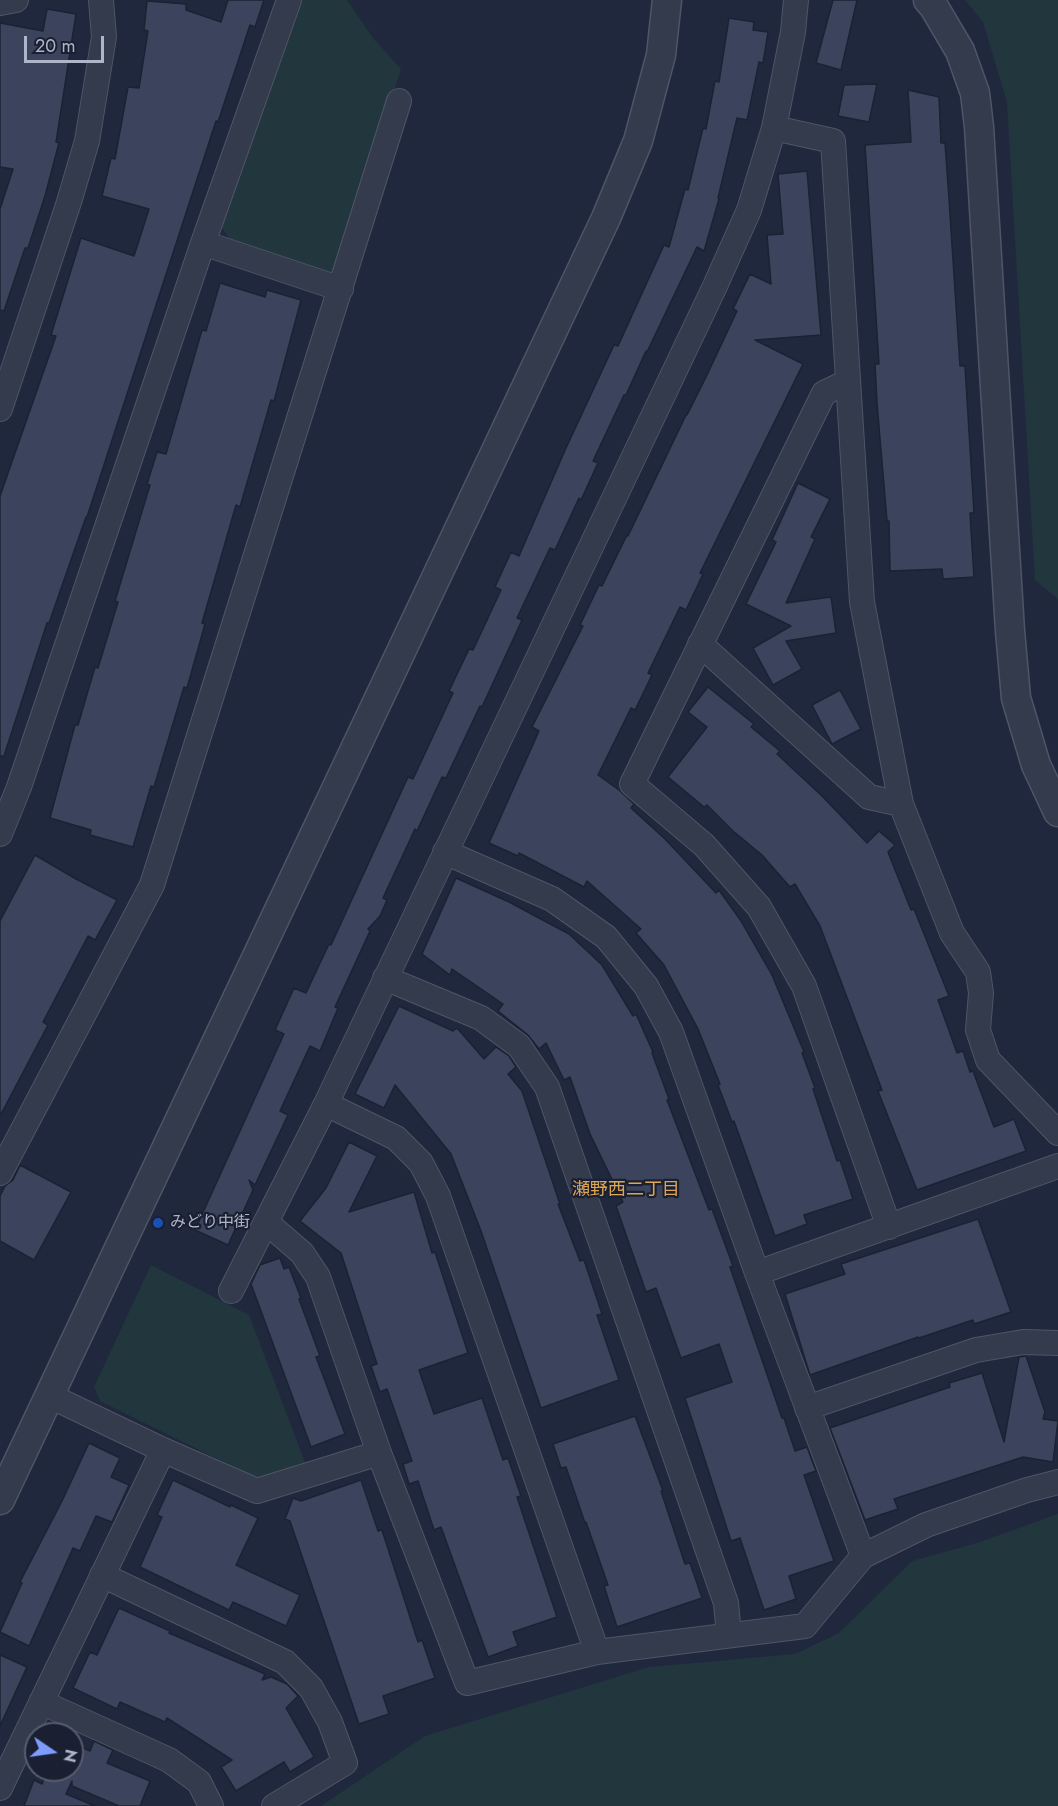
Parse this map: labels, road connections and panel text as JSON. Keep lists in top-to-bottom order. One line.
{"districts":["瀬野西二丁目"],"places":["みどり中街"],"scale_bar":"20 m","north":"right"}
